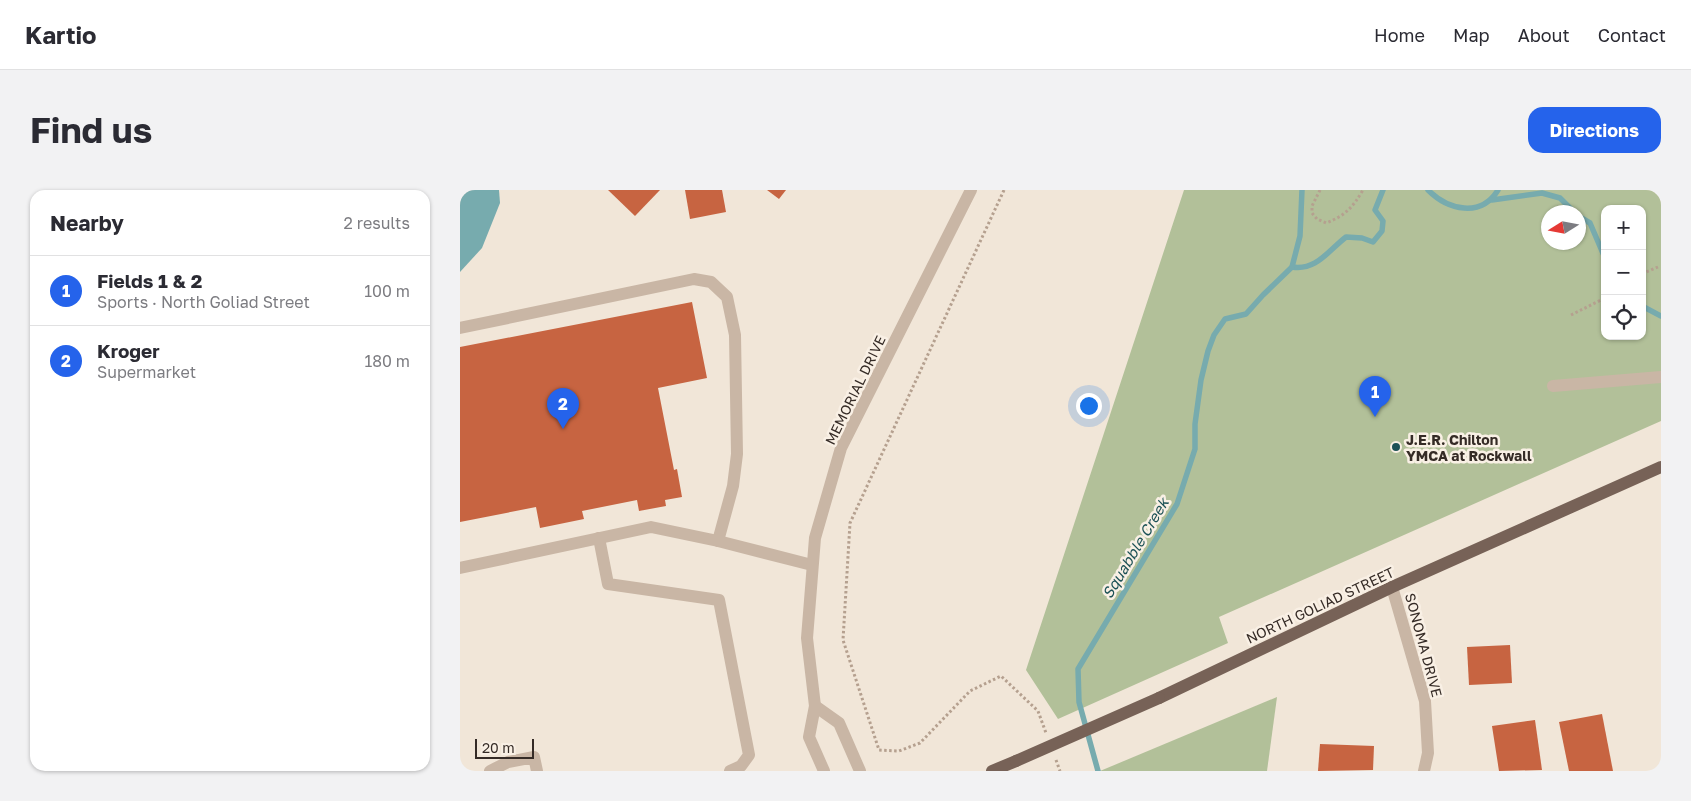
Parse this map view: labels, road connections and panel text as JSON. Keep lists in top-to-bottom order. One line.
{"streets":{"main road":["NORTH GOLIAD STREET"],"street":["MEMORIAL DRIVE","SONOMA DRIVE"]},"crossings":[["NORTH GOLIAD STREET","SONOMA DRIVE"]],"water":["Squabble Creek"],"places":["J.E.R. Chilton YMCA at Rockwall"],"scale_bar":"20 m","north":"left","page":{"header":"Kartio","nav":["Home","Map","About","Contact"],"buttons":"Directions","title":"Find us","heading":["Nearby","2 results"],"map_buttons":["+","−"],"list":[{"mark":"1","name":"Fields 1 & 2","note":"Sports · North Goliad Street","value":"100 m"},{"mark":"2","name":"Kroger","note":"Supermarket","value":"180 m"}],"pins":["1","2"],"scale":"20 m"}}
